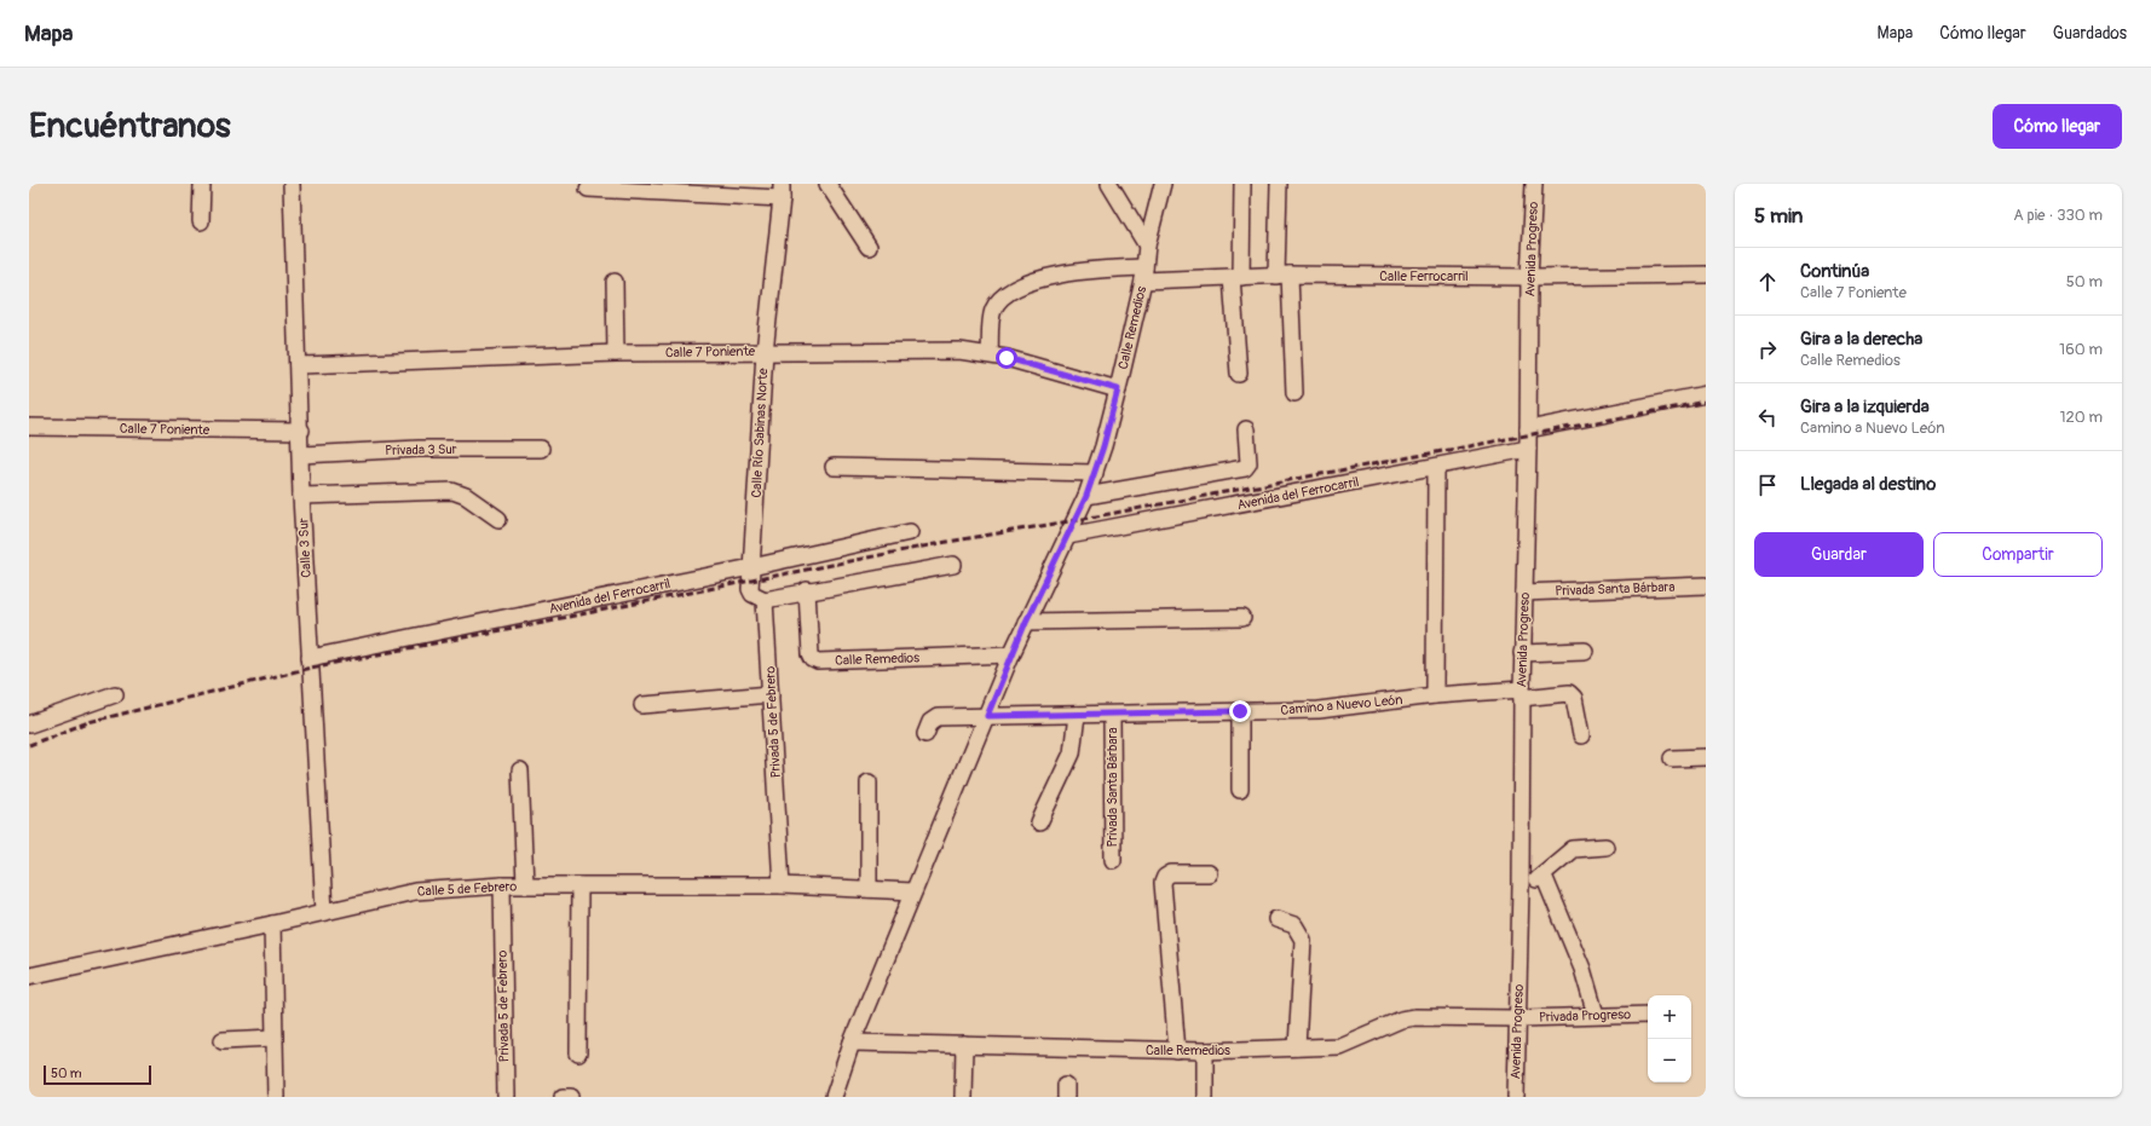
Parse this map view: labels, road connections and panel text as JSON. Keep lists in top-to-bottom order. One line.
{"streets":{"street":["Avenida Progreso","Calle Ferrocarril","Calle Remedios","Calle 7 Poniente","Calle Río Sabinas Norte","Privada 3 Sur","Avenida del Ferrocarril","Calle 3 Sur","Privada Santa Bárbara","Camino a Nuevo León","Privada 5 de Febrero","Calle 5 de Febrero","Privada Progreso"]},"crossings":[["Avenida Progreso","Calle Ferrocarril"],["Avenida Progreso","Calle Remedios"],["Avenida Progreso","Avenida del Ferrocarril"],["Avenida Progreso","Privada Santa Bárbara"],["Avenida Progreso","Camino a Nuevo León"],["Avenida Progreso","Privada Progreso"],["Calle Ferrocarril","Calle Remedios"],["Calle Ferrocarril","Calle 7 Poniente"],["Calle Remedios","Calle 7 Poniente"],["Calle Remedios","Avenida del Ferrocarril"],["Calle Remedios","Camino a Nuevo León"],["Calle Remedios","Calle 5 de Febrero"],["Calle Remedios","Privada Progreso"],["Calle 7 Poniente","Calle Río Sabinas Norte"],["Calle 7 Poniente","Calle 3 Sur"],["Calle Río Sabinas Norte","Avenida del Ferrocarril"],["Privada 3 Sur","Calle 3 Sur"],["Avenida del Ferrocarril","Calle 3 Sur"],["Calle 3 Sur","Calle 5 de Febrero"],["Privada Santa Bárbara","Camino a Nuevo León"],["Privada 5 de Febrero","Calle 5 de Febrero"]],"scale_bar":"50 m","page":{"header":"Mapa","nav":["Mapa","Cómo llegar","Guardados"],"buttons":["Cómo llegar",["Guardar","Compartir"]],"title":"Encuéntranos","heading":["5 min","A pie · 330 m"],"list":[["Continúa","Calle 7 Poniente","50 m"],["Gira a la derecha","Calle Remedios","160 m"],["Gira a la izquierda","Camino a Nuevo León","120 m"],"Llegada al destino"],"map_buttons":["+","−"],"scale":"50 m"}}
